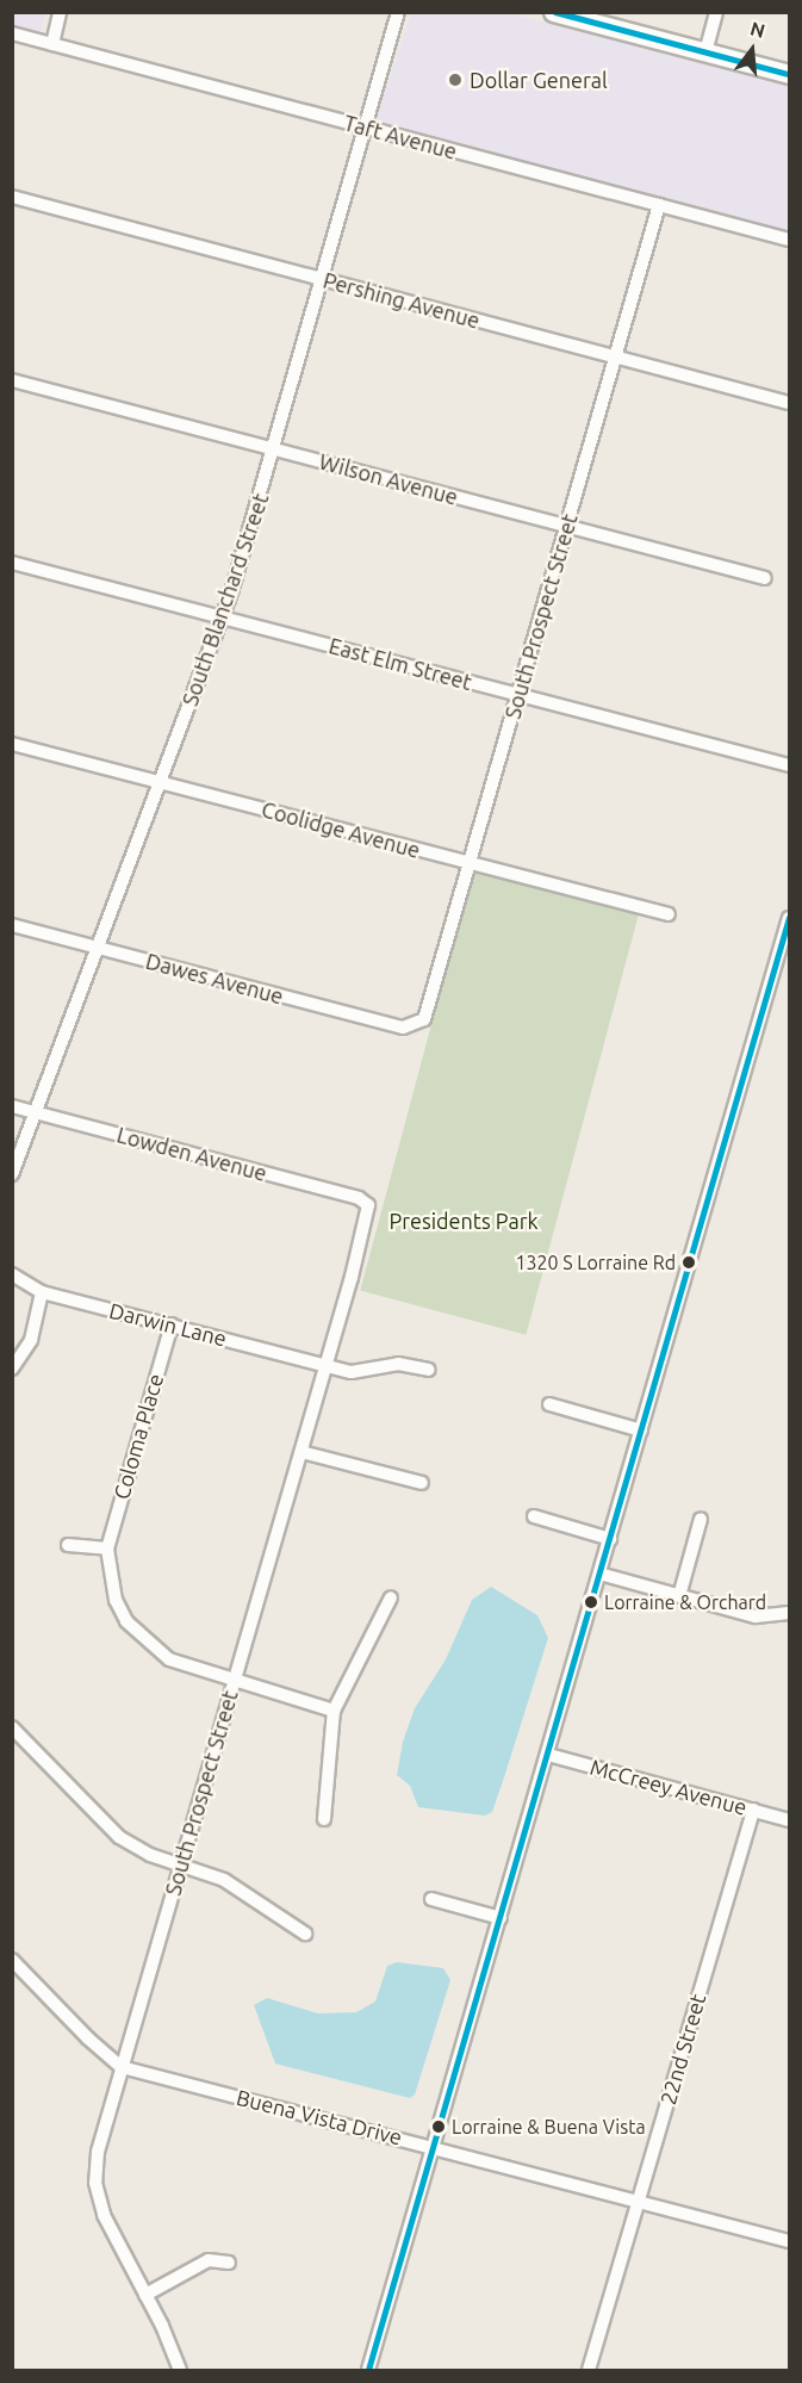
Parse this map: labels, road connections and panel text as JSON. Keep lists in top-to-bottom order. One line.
{"streets":{"street":["Taft Avenue","Pershing Avenue","Wilson Avenue","South Blanchard Street","South Prospect Street","East Elm Street","Coolidge Avenue","Dawes Avenue","Lowden Avenue","Darwin Lane","Coloma Place","McCreey Avenue","22nd Street","Buena Vista Drive"]},"crossings":[["Taft Avenue","South Blanchard Street"],["Taft Avenue","South Prospect Street"],["Pershing Avenue","South Blanchard Street"],["Pershing Avenue","South Prospect Street"],["Wilson Avenue","South Blanchard Street"],["Wilson Avenue","South Prospect Street"],["South Blanchard Street","East Elm Street"],["South Blanchard Street","Coolidge Avenue"],["South Blanchard Street","Dawes Avenue"],["South Blanchard Street","Lowden Avenue"],["South Prospect Street","East Elm Street"],["South Prospect Street","Coolidge Avenue"],["South Prospect Street","Dawes Avenue"],["South Prospect Street","Lowden Avenue"],["South Prospect Street","Darwin Lane"],["South Prospect Street","Coloma Place"],["South Prospect Street","Buena Vista Drive"],["Darwin Lane","Coloma Place"],["McCreey Avenue","22nd Street"],["22nd Street","Buena Vista Drive"]],"parks":["Presidents Park"],"places":["Dollar General","1320 S Lorraine Rd","Lorraine & Orchard","Lorraine & Buena Vista"],"north":"top"}
